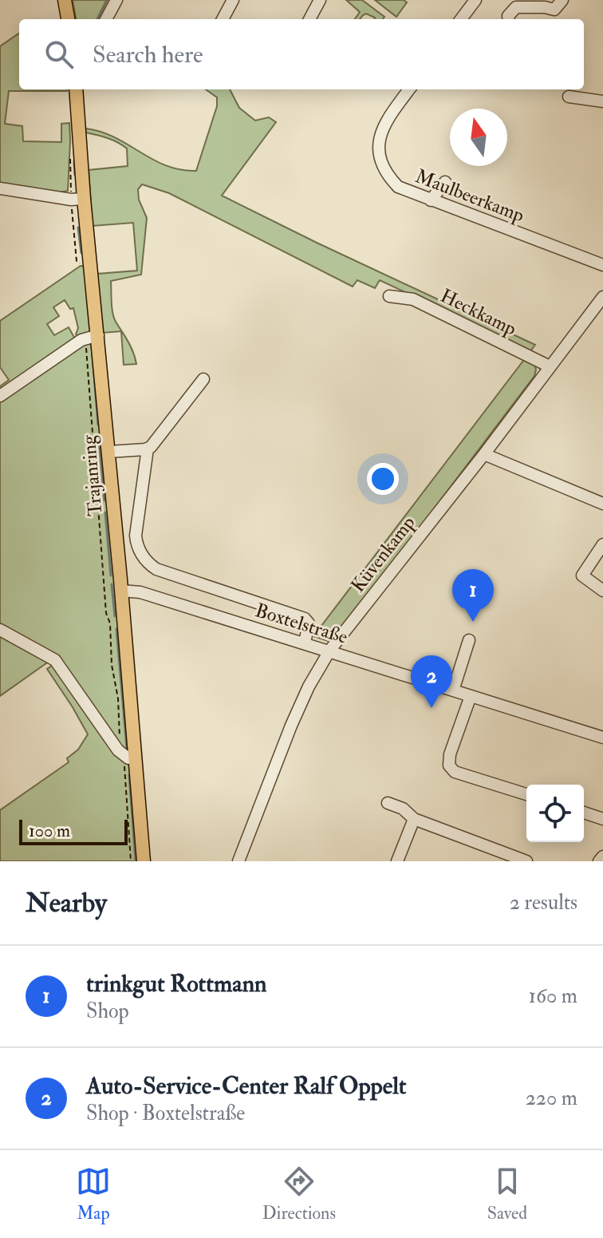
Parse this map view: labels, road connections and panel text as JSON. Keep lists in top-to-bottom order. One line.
{"streets":{"main road":["Trajanring"],"street":["Maulbeerkamp","Heckkamp","Küvenkamp","Boxtelstraße"]},"crossings":[["Heckkamp","Küvenkamp"],["Trajanring","Boxtelstraße"],["Küvenkamp","Boxtelstraße"]],"scale_bar":"100 m","north":"top","page":{"search":"Search here","pins":["1","2"],"scale":"100 m","heading":["Nearby","2 results"],"list":[{"mark":"1","name":"trinkgut Rottmann","note":"Shop","value":"160 m"},{"mark":"2","name":"Auto-Service-Center Ralf Oppelt","note":"Shop · Boxtelstraße","value":"220 m"}],"nav":["Map","Directions","Saved"]}}
